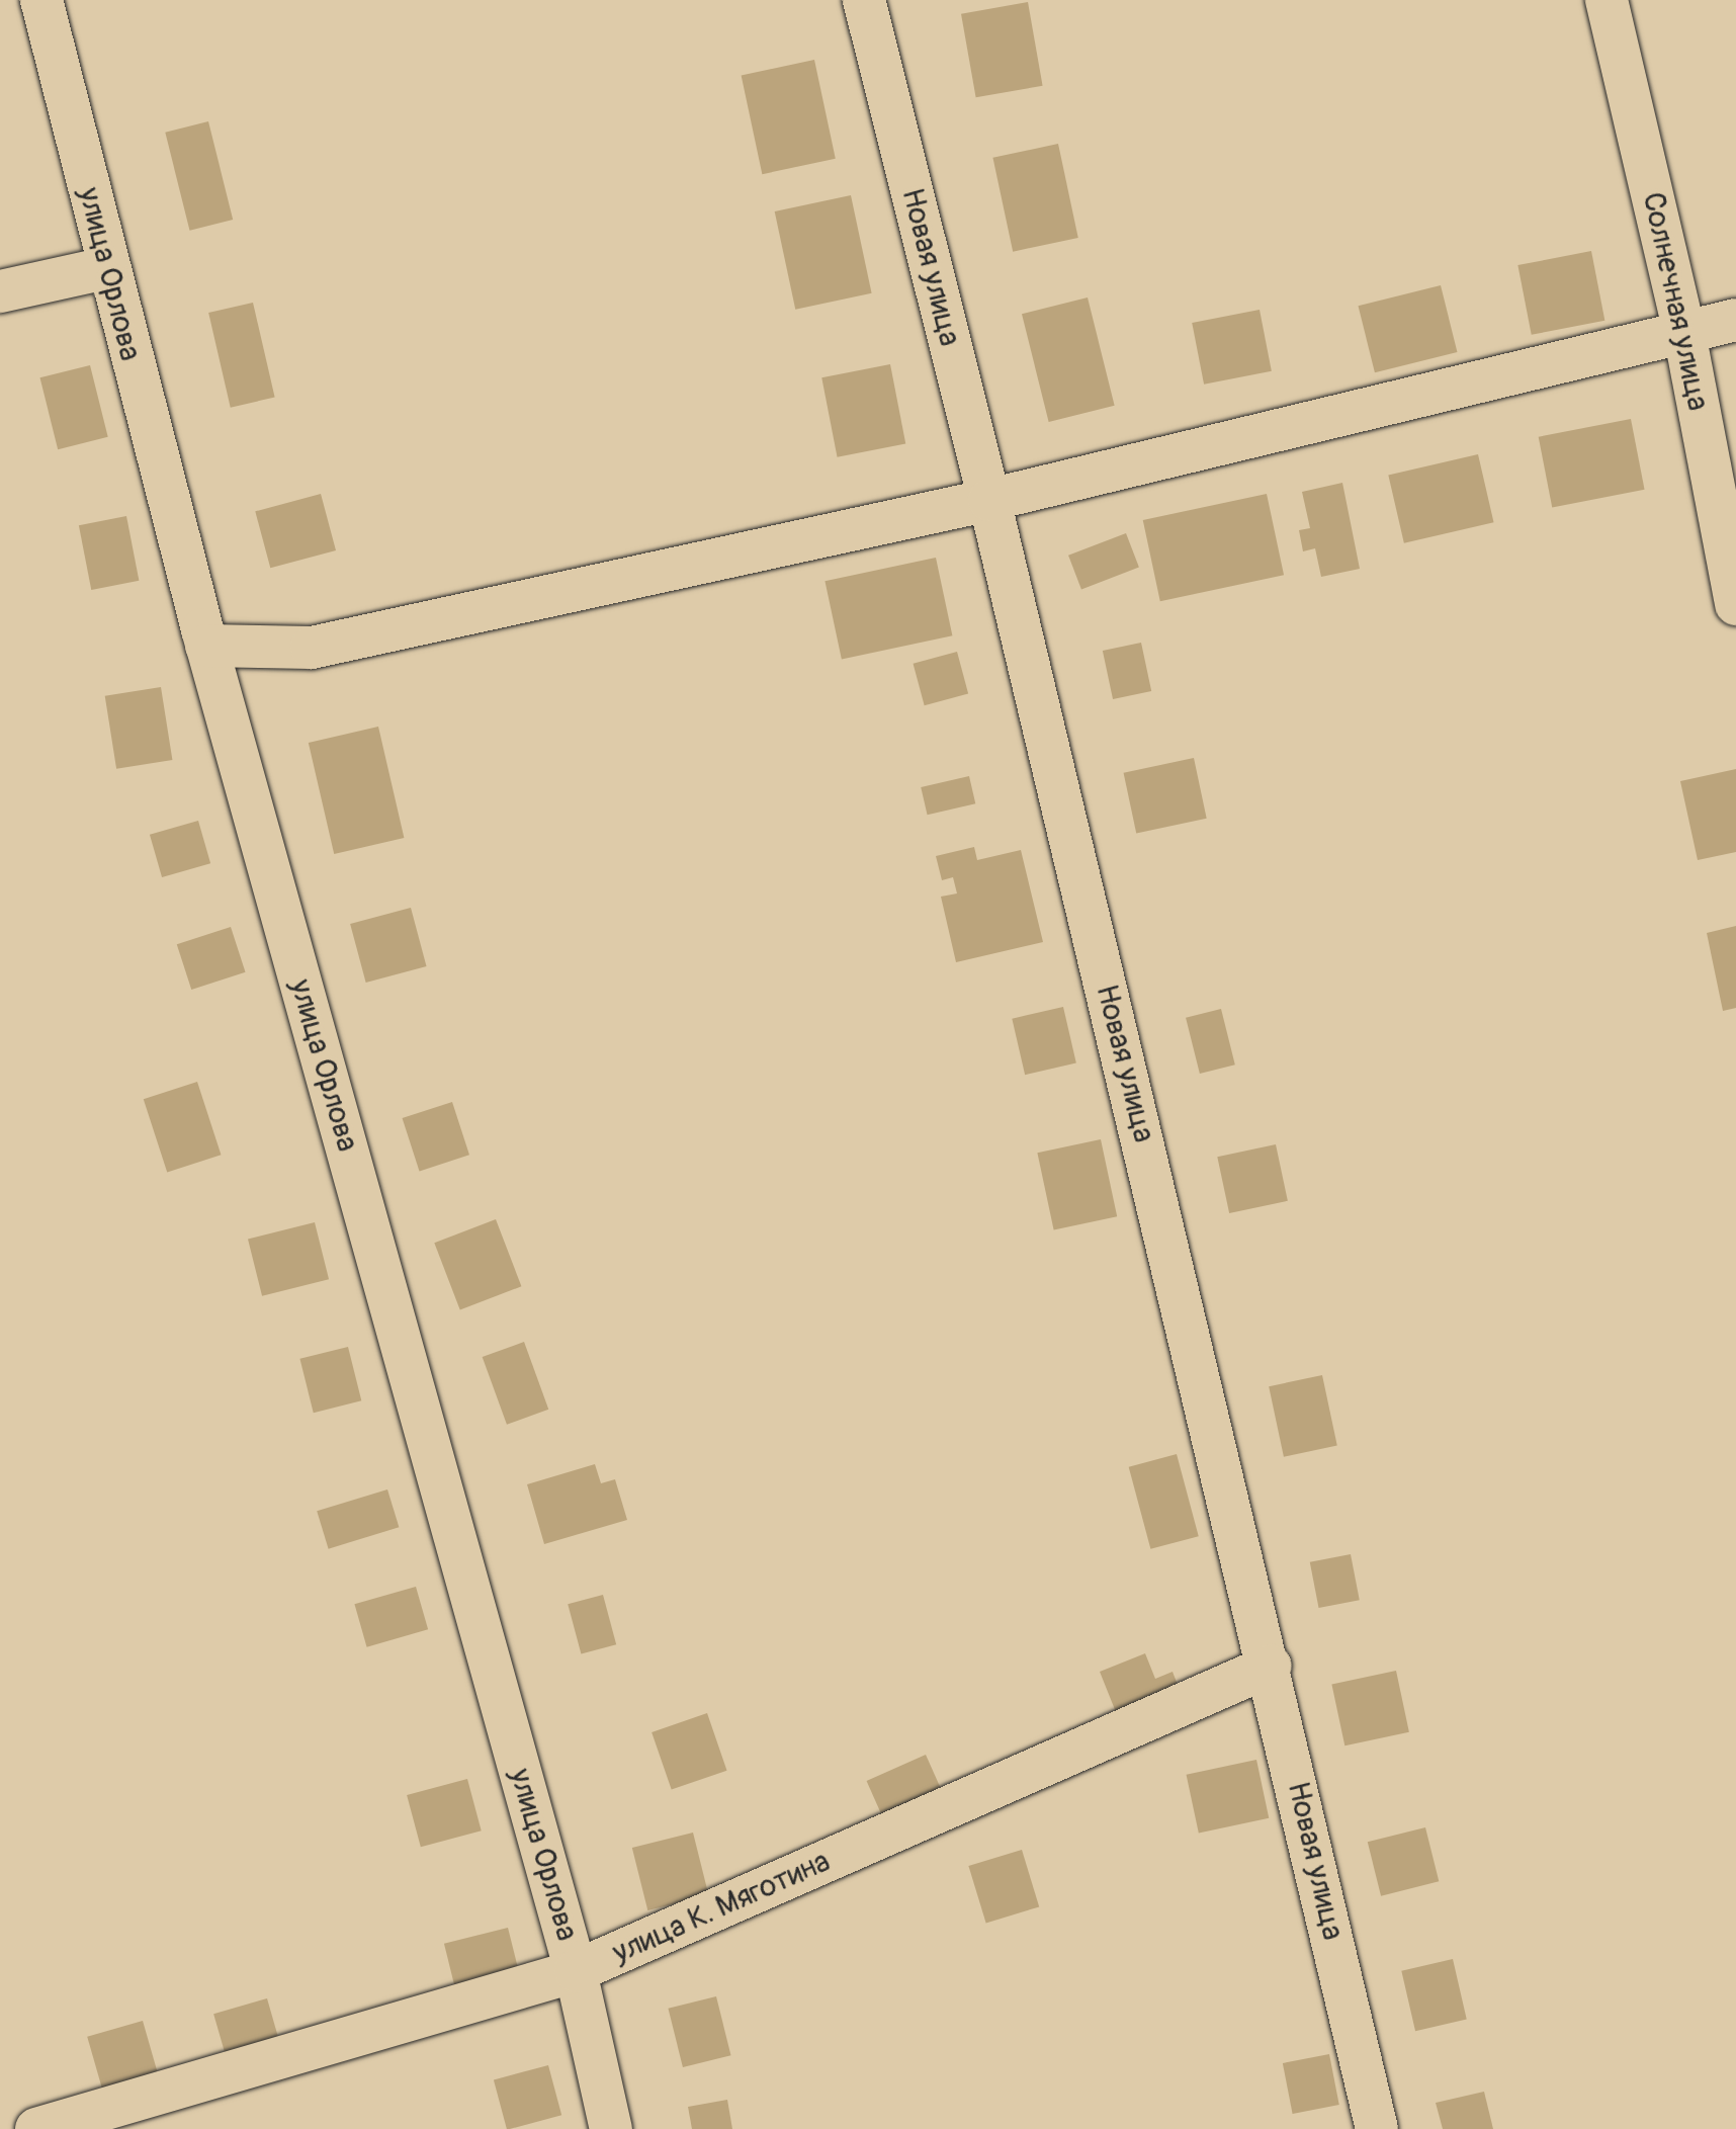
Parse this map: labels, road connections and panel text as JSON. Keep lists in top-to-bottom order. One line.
{"streets":{"street":["Новая улица","улица Орлова","Солнечная улица","улица К. Мяготина"]},"crossings":[["Новая улица","улица К. Мяготина"],["улица Орлова","улица К. Мяготина"]]}
